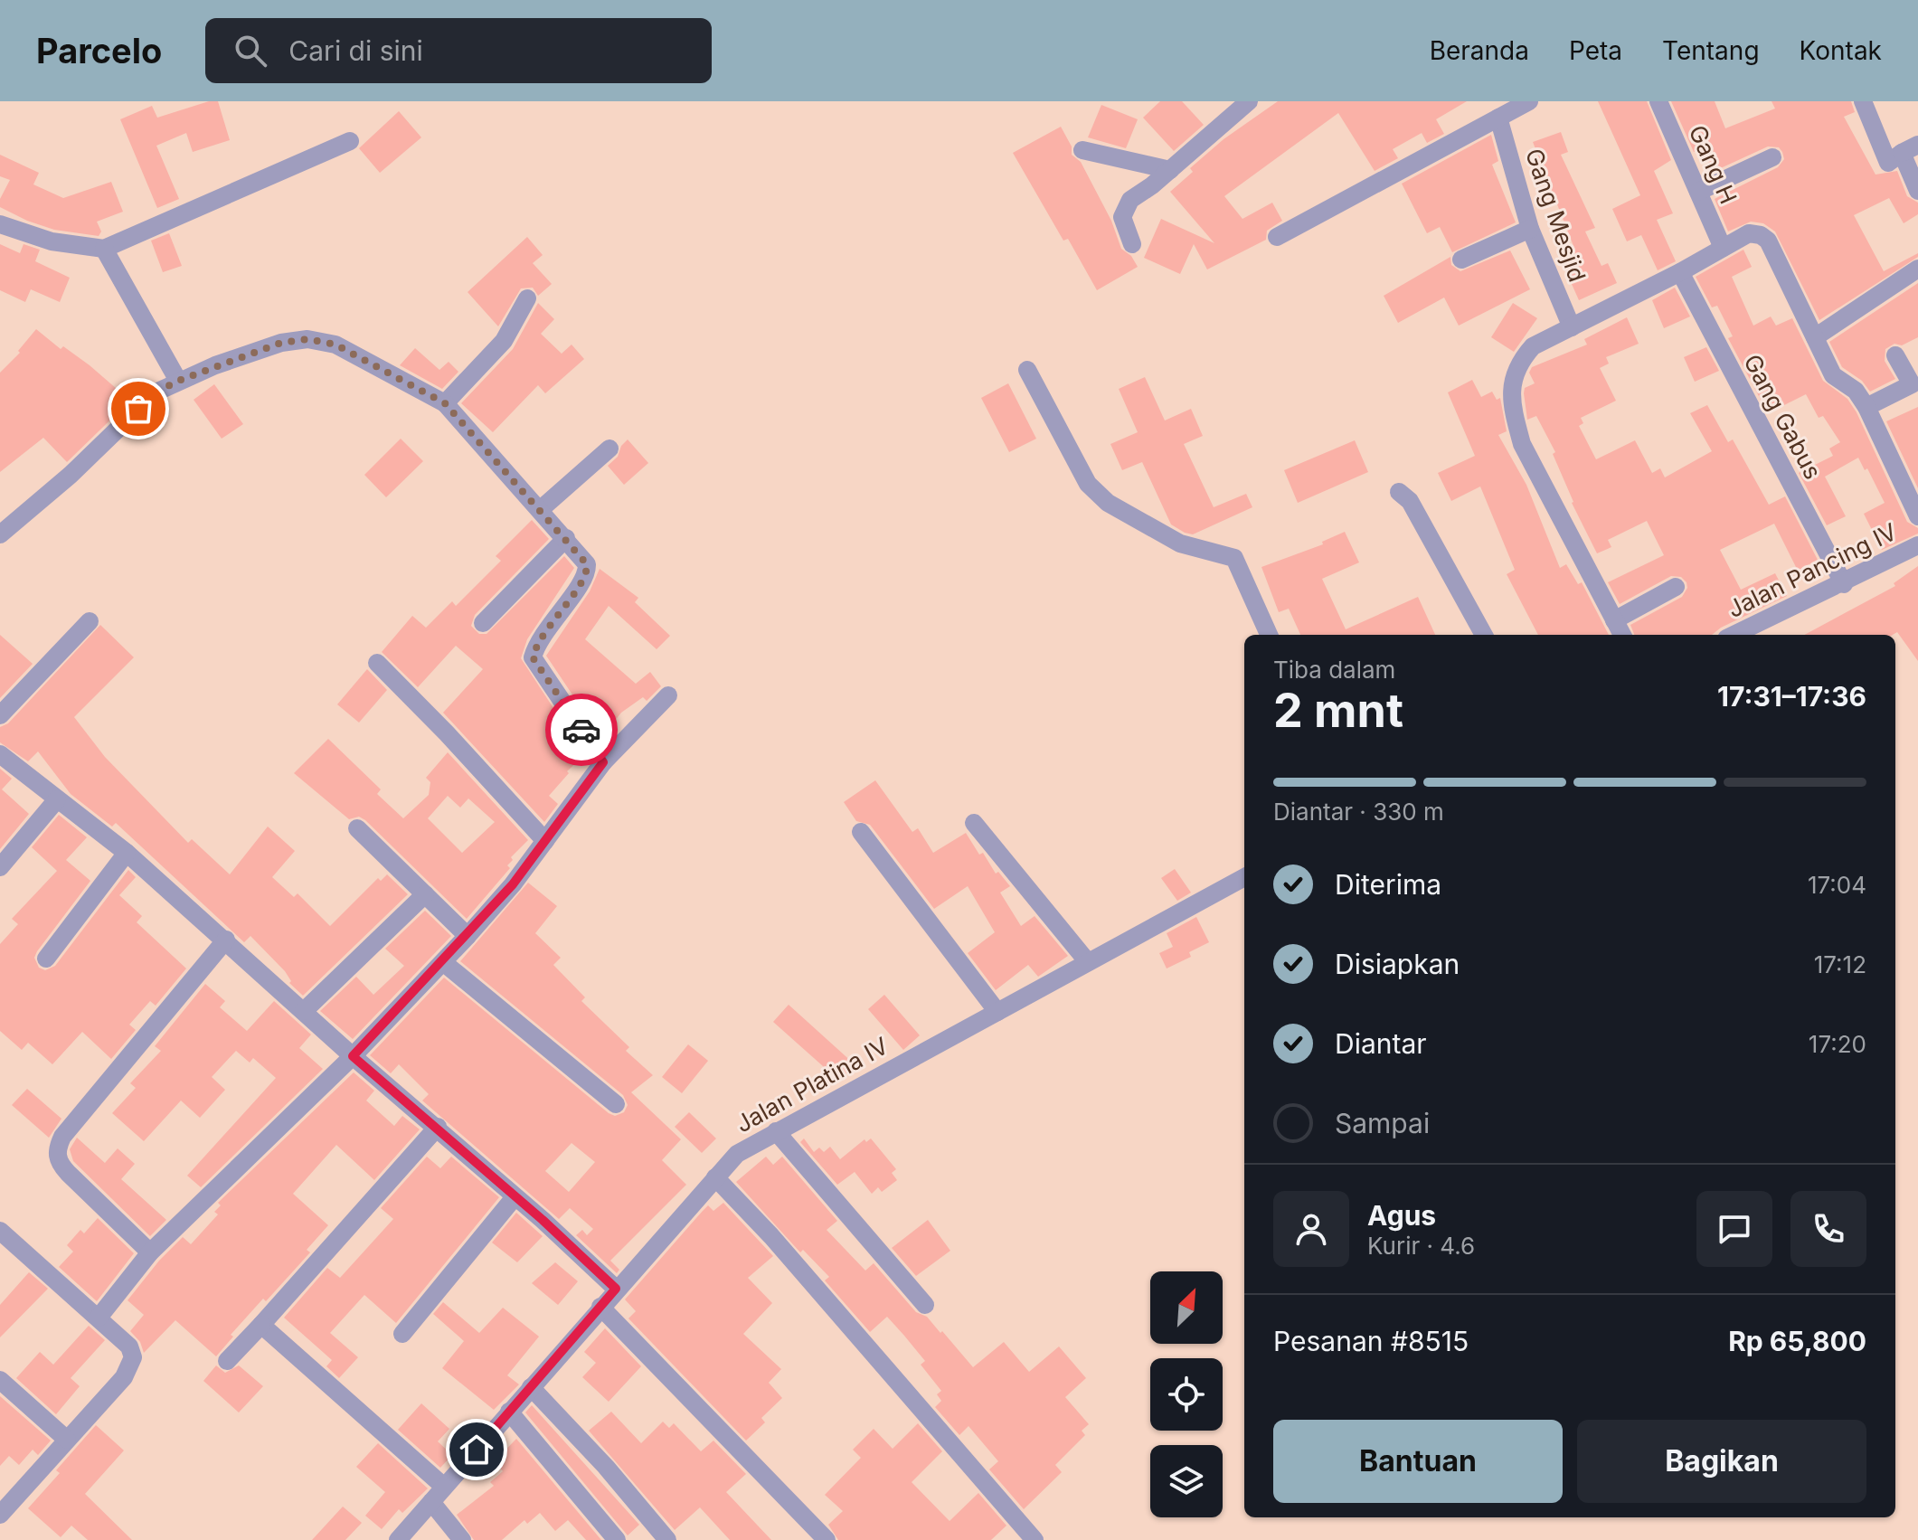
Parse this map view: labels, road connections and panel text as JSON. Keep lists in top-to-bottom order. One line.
{"streets":{"street":["Gang H","Gang Mesjid","Gang Gabus","Jalan Pancing IV","Jalan Platina IV"]},"crossings":[["Gang Gabus","Jalan Pancing IV"]],"north":"top right","page":{"header":"Parcelo","search":"Cari di sini","nav":["Beranda","Peta","Tentang","Kontak"],"heading":["2 mnt","Tiba dalam","17:31–17:36"],"panel":["Agus","Kurir · 4.6","Pesanan #8515","Rp 65,800"],"bar":"Diantar · 330 m","list":[["Diterima","17:04"],["Disiapkan","17:12"],["Diantar","17:20"],"Sampai"],"buttons":["Bantuan","Bagikan"]}}
